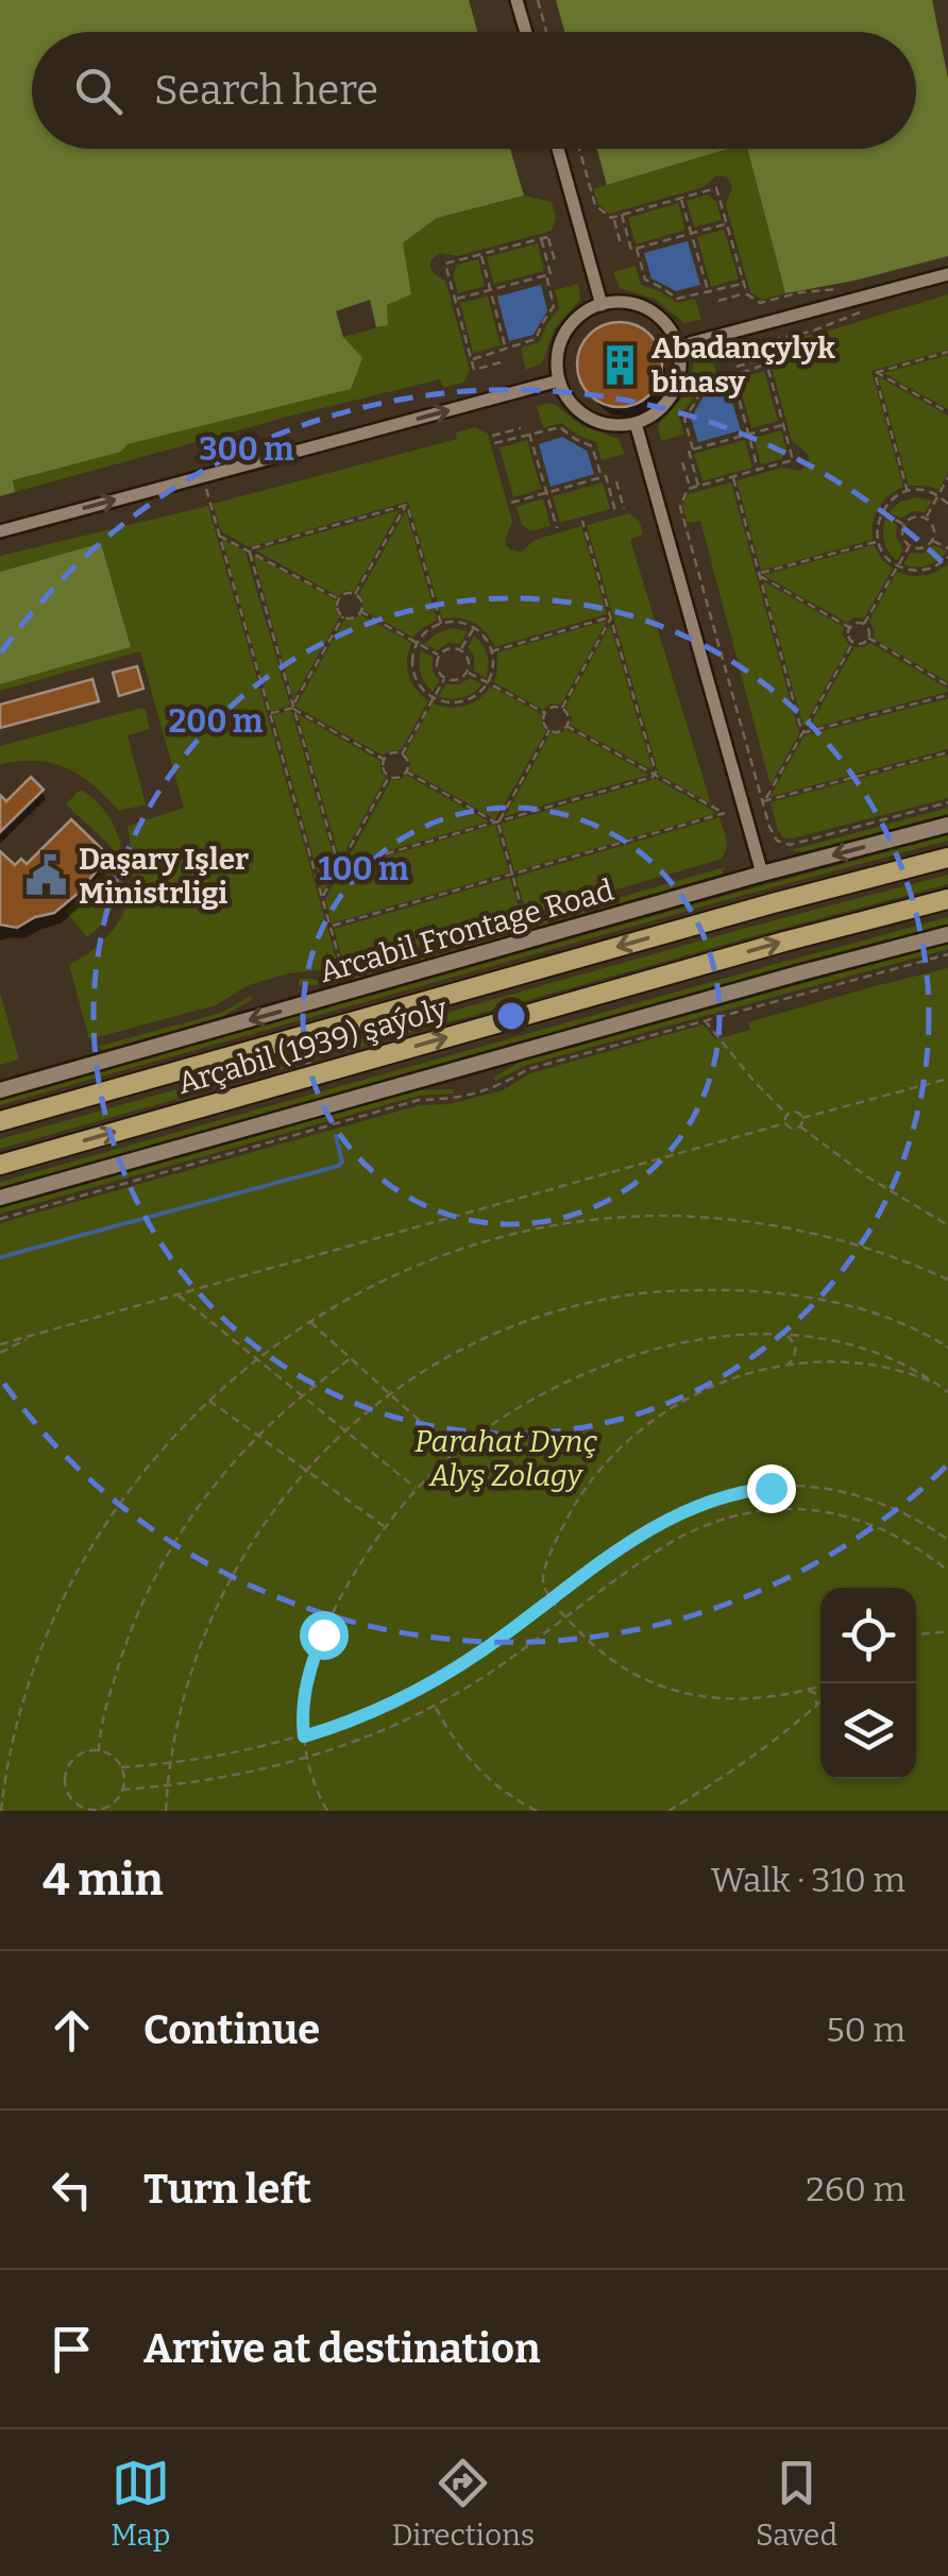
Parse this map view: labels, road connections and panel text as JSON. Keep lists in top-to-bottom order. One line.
{"streets":{"main road":["Arçabil (1939) şaýoly"],"street":["Arcabil Frontage Road"]},"parks":["Parahat Dynç Alyş Zolagy"],"places":{"building":["Abadançylyk binasy"],"public building":["Daşary Işler Ministrligi"]},"page":{"search":"Search here","heading":["4 min","Walk · 310 m"],"list":[["Continue","50 m"],["Turn left","260 m"],"Arrive at destination"],"nav":["Map","Directions","Saved"]},"rings":["300 m","200 m","100 m"]}
